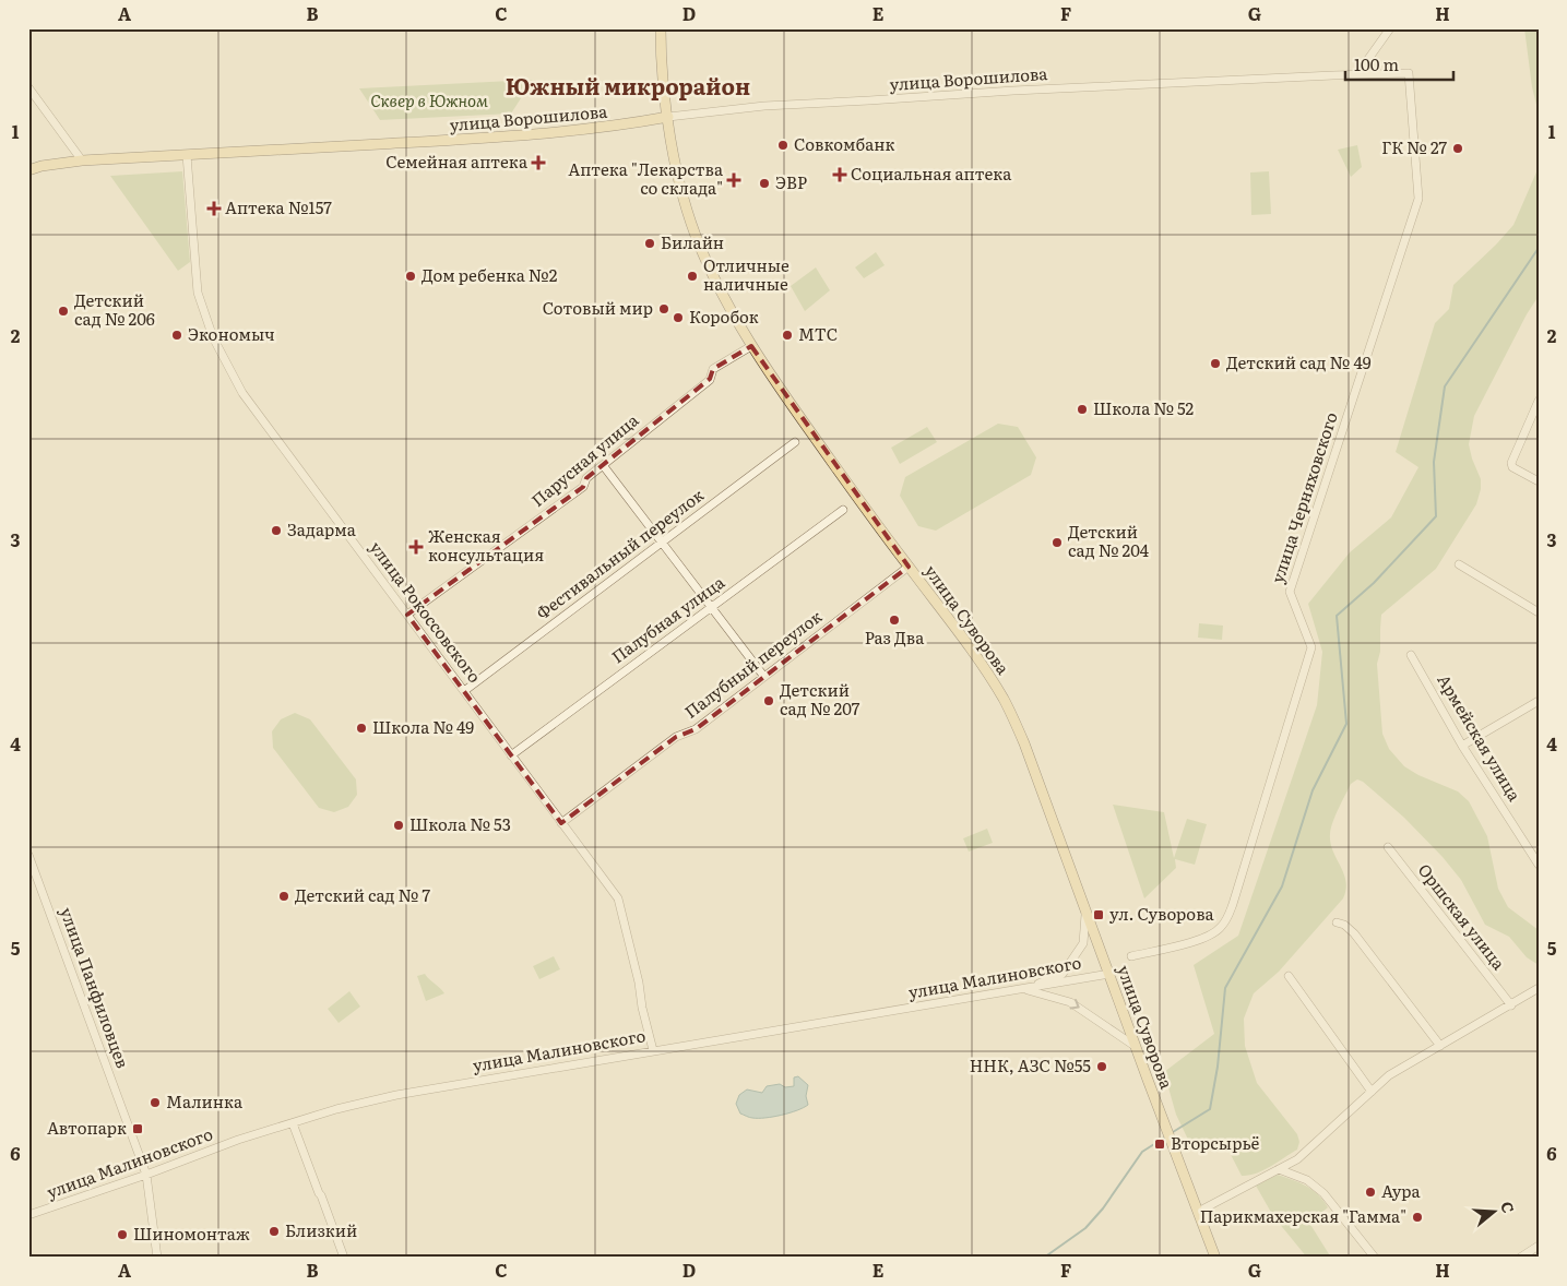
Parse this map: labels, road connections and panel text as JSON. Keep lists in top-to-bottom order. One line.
{"streets":{"main road":["улица Ворошилова","улица Суворова"],"street":["Парусная улица","улица Черняховского","Фестивальный переулок","улица Рокоссовского","Палубная улица","Палубный переулок","Армейская улица","Оршская улица","улица Малиновского","улица Панфиловцев"]},"crossings":[["улица Ворошилова","улица Черняховского"],["улица Ворошилова","улица Рокоссовского"],["улица Ворошилова","улица Суворова"],["Парусная улица","улица Рокоссовского"],["Парусная улица","улица Суворова"],["Фестивальный переулок","улица Рокоссовского"],["улица Рокоссовского","Палубная улица"],["улица Рокоссовского","Палубный переулок"],["улица Рокоссовского","улица Малиновского"],["улица Суворова","Палубный переулок"],["улица Суворова","улица Малиновского"],["улица Малиновского","улица Панфиловцев"]],"districts":["Южный микрорайон"],"parks":["Сквер в Южном"],"places":{"other":["Совкомбанк","ГК № 27","ЭВР","Билайн","Дом ребенка №2","Отличные наличные","Сотовый мир","Детский сад № 206","Коробок","Экономыч","МТС","Детский сад № 49","Школа № 52","Задарма","Детский сад № 204","Раз Два","Детский сад № 207","Школа № 49","Школа № 53","Детский сад № 7","ННК, АЗС №55","Малинка","Аура","Парикмахерская \"Гамма\"","Близкий","Шиномонтаж"],"health":["Семейная аптека","Социальная аптека","Аптека \"Лекарства со склада\"","Аптека №157","Женская консультация"],"transit":["ул. Суворова","Автопарк","Вторсырьё"]},"scale_bar":"100 m","north":"right","grid":{"columns":["A","B","C","D","E","F","G","H"],"rows":["1","2","3","4","5","6"]}}
